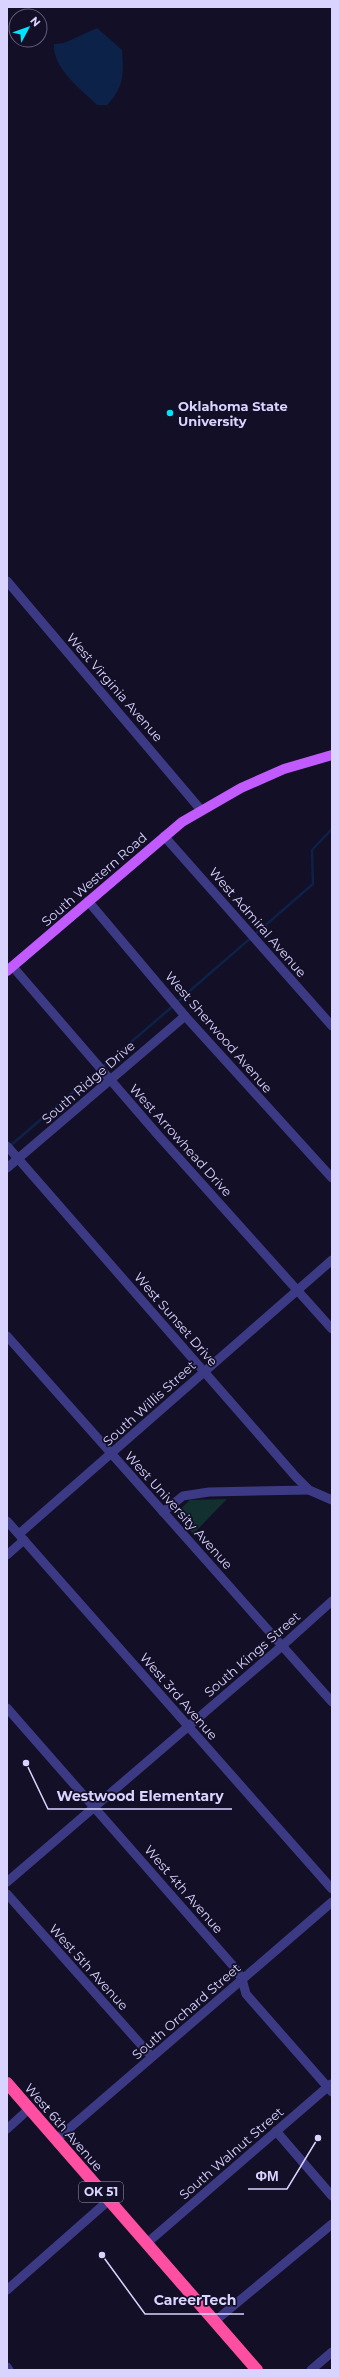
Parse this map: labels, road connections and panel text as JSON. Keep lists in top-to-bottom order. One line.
{"streets":{"highway":["West 6th Avenue","OK 51"],"main road":["South Western Road"],"street":["West Virginia Avenue","West Admiral Avenue","West Sherwood Avenue","South Ridge Drive","West Arrowhead Drive","West Sunset Drive","South Willis Street","West University Avenue","South Kings Street","West 3rd Avenue","West 4th Avenue","West 5th Avenue","South Orchard Street","South Walnut Street"]},"crossings":[["West Virginia Avenue","South Western Road"],["South Western Road","West Admiral Avenue"],["South Western Road","West Sherwood Avenue"],["South Western Road","West Arrowhead Drive"],["West Sherwood Avenue","South Ridge Drive"],["South Ridge Drive","West Arrowhead Drive"],["South Ridge Drive","West Sunset Drive"],["West Arrowhead Drive","South Willis Street"],["West Sunset Drive","South Willis Street"],["South Willis Street","West University Avenue"],["South Willis Street","West 3rd Avenue"],["West University Avenue","South Kings Street"],["South Kings Street","West 3rd Avenue"],["South Kings Street","West 4th Avenue"],["West 4th Avenue","South Orchard Street"],["West 4th Avenue","South Walnut Street"],["West 5th Avenue","South Orchard Street"],["South Orchard Street","West 6th Avenue"],["West 6th Avenue","South Walnut Street"]],"places":["Oklahoma State University","Westwood Elementary","ΦΜ","CareerTech"],"north":"top right"}
